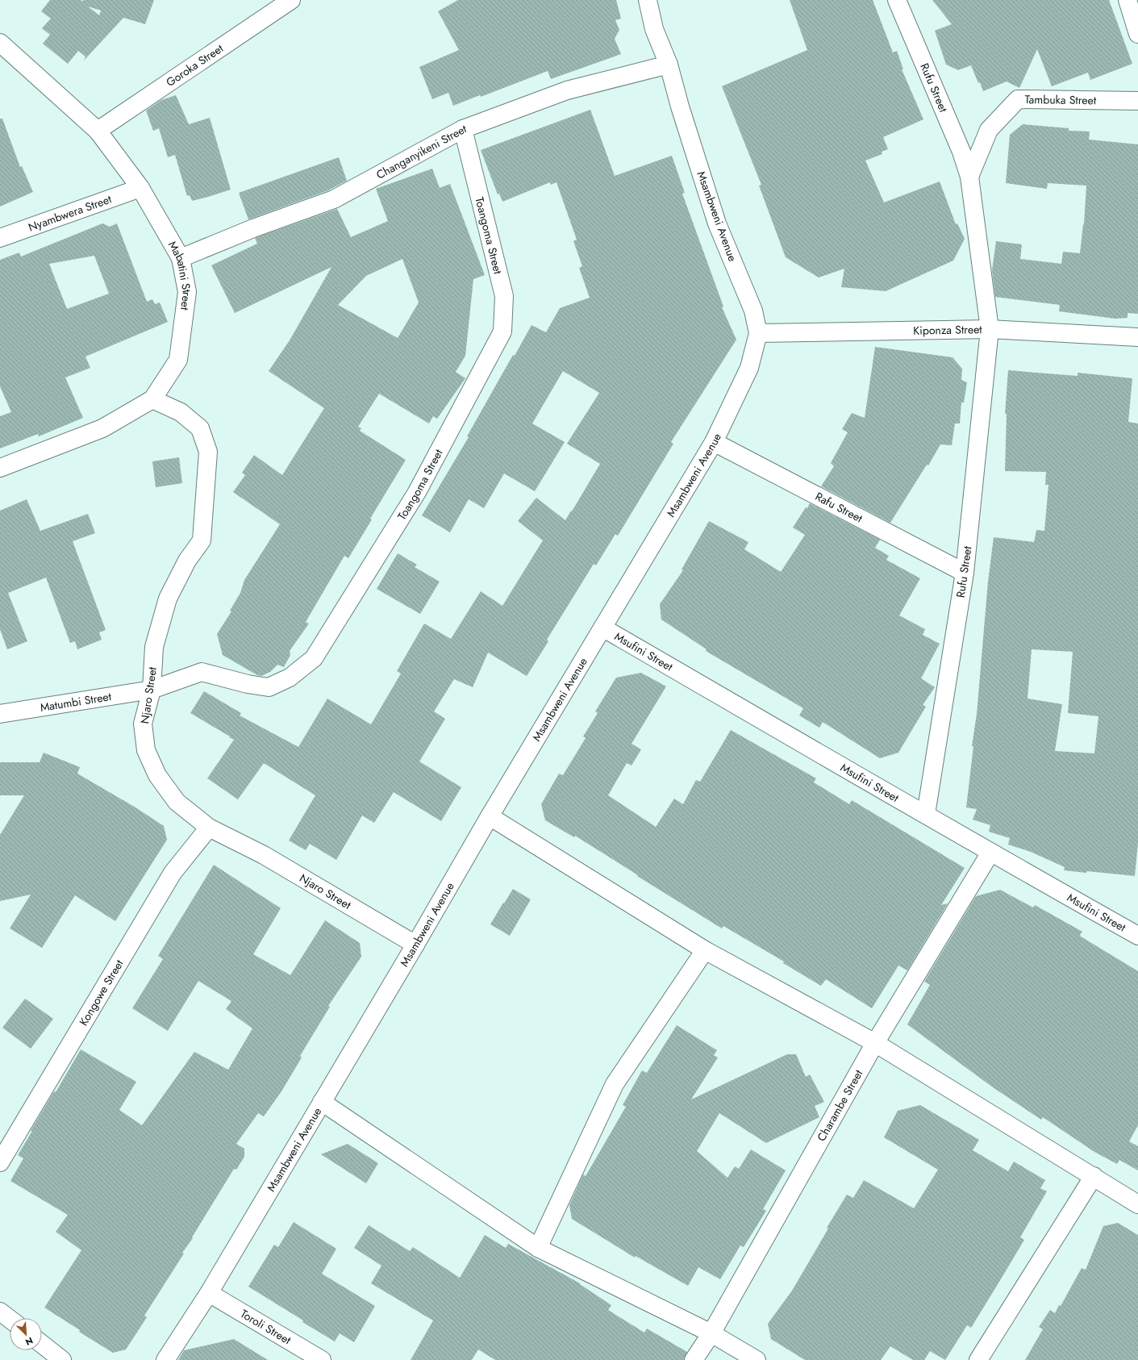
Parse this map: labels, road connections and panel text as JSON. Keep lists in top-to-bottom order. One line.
{"streets":{"street":["Goroka Street","Rufu Street","Tambuka Street","Changanyikeni Street","Nyambwera Street","Msambweni Avenue","Toangoma Street","Mabatini Street","Kiponza Street","Rafu Street","Msufini Street","Njaro Street","Matumbi Street","Kongowe Street","Charambe Street","Toroli Street"]},"crossings":[["Goroka Street","Mabatini Street"],["Rufu Street","Tambuka Street"],["Rufu Street","Kiponza Street"],["Rufu Street","Rafu Street"],["Rufu Street","Msufini Street"],["Changanyikeni Street","Msambweni Avenue"],["Changanyikeni Street","Toangoma Street"],["Changanyikeni Street","Mabatini Street"],["Nyambwera Street","Mabatini Street"],["Msambweni Avenue","Kiponza Street"],["Msambweni Avenue","Rafu Street"],["Msambweni Avenue","Msufini Street"],["Msambweni Avenue","Njaro Street"],["Msambweni Avenue","Toroli Street"],["Toangoma Street","Njaro Street"],["Toangoma Street","Matumbi Street"],["Mabatini Street","Njaro Street"],["Msufini Street","Charambe Street"],["Njaro Street","Matumbi Street"],["Njaro Street","Kongowe Street"]],"north":"bottom right"}
